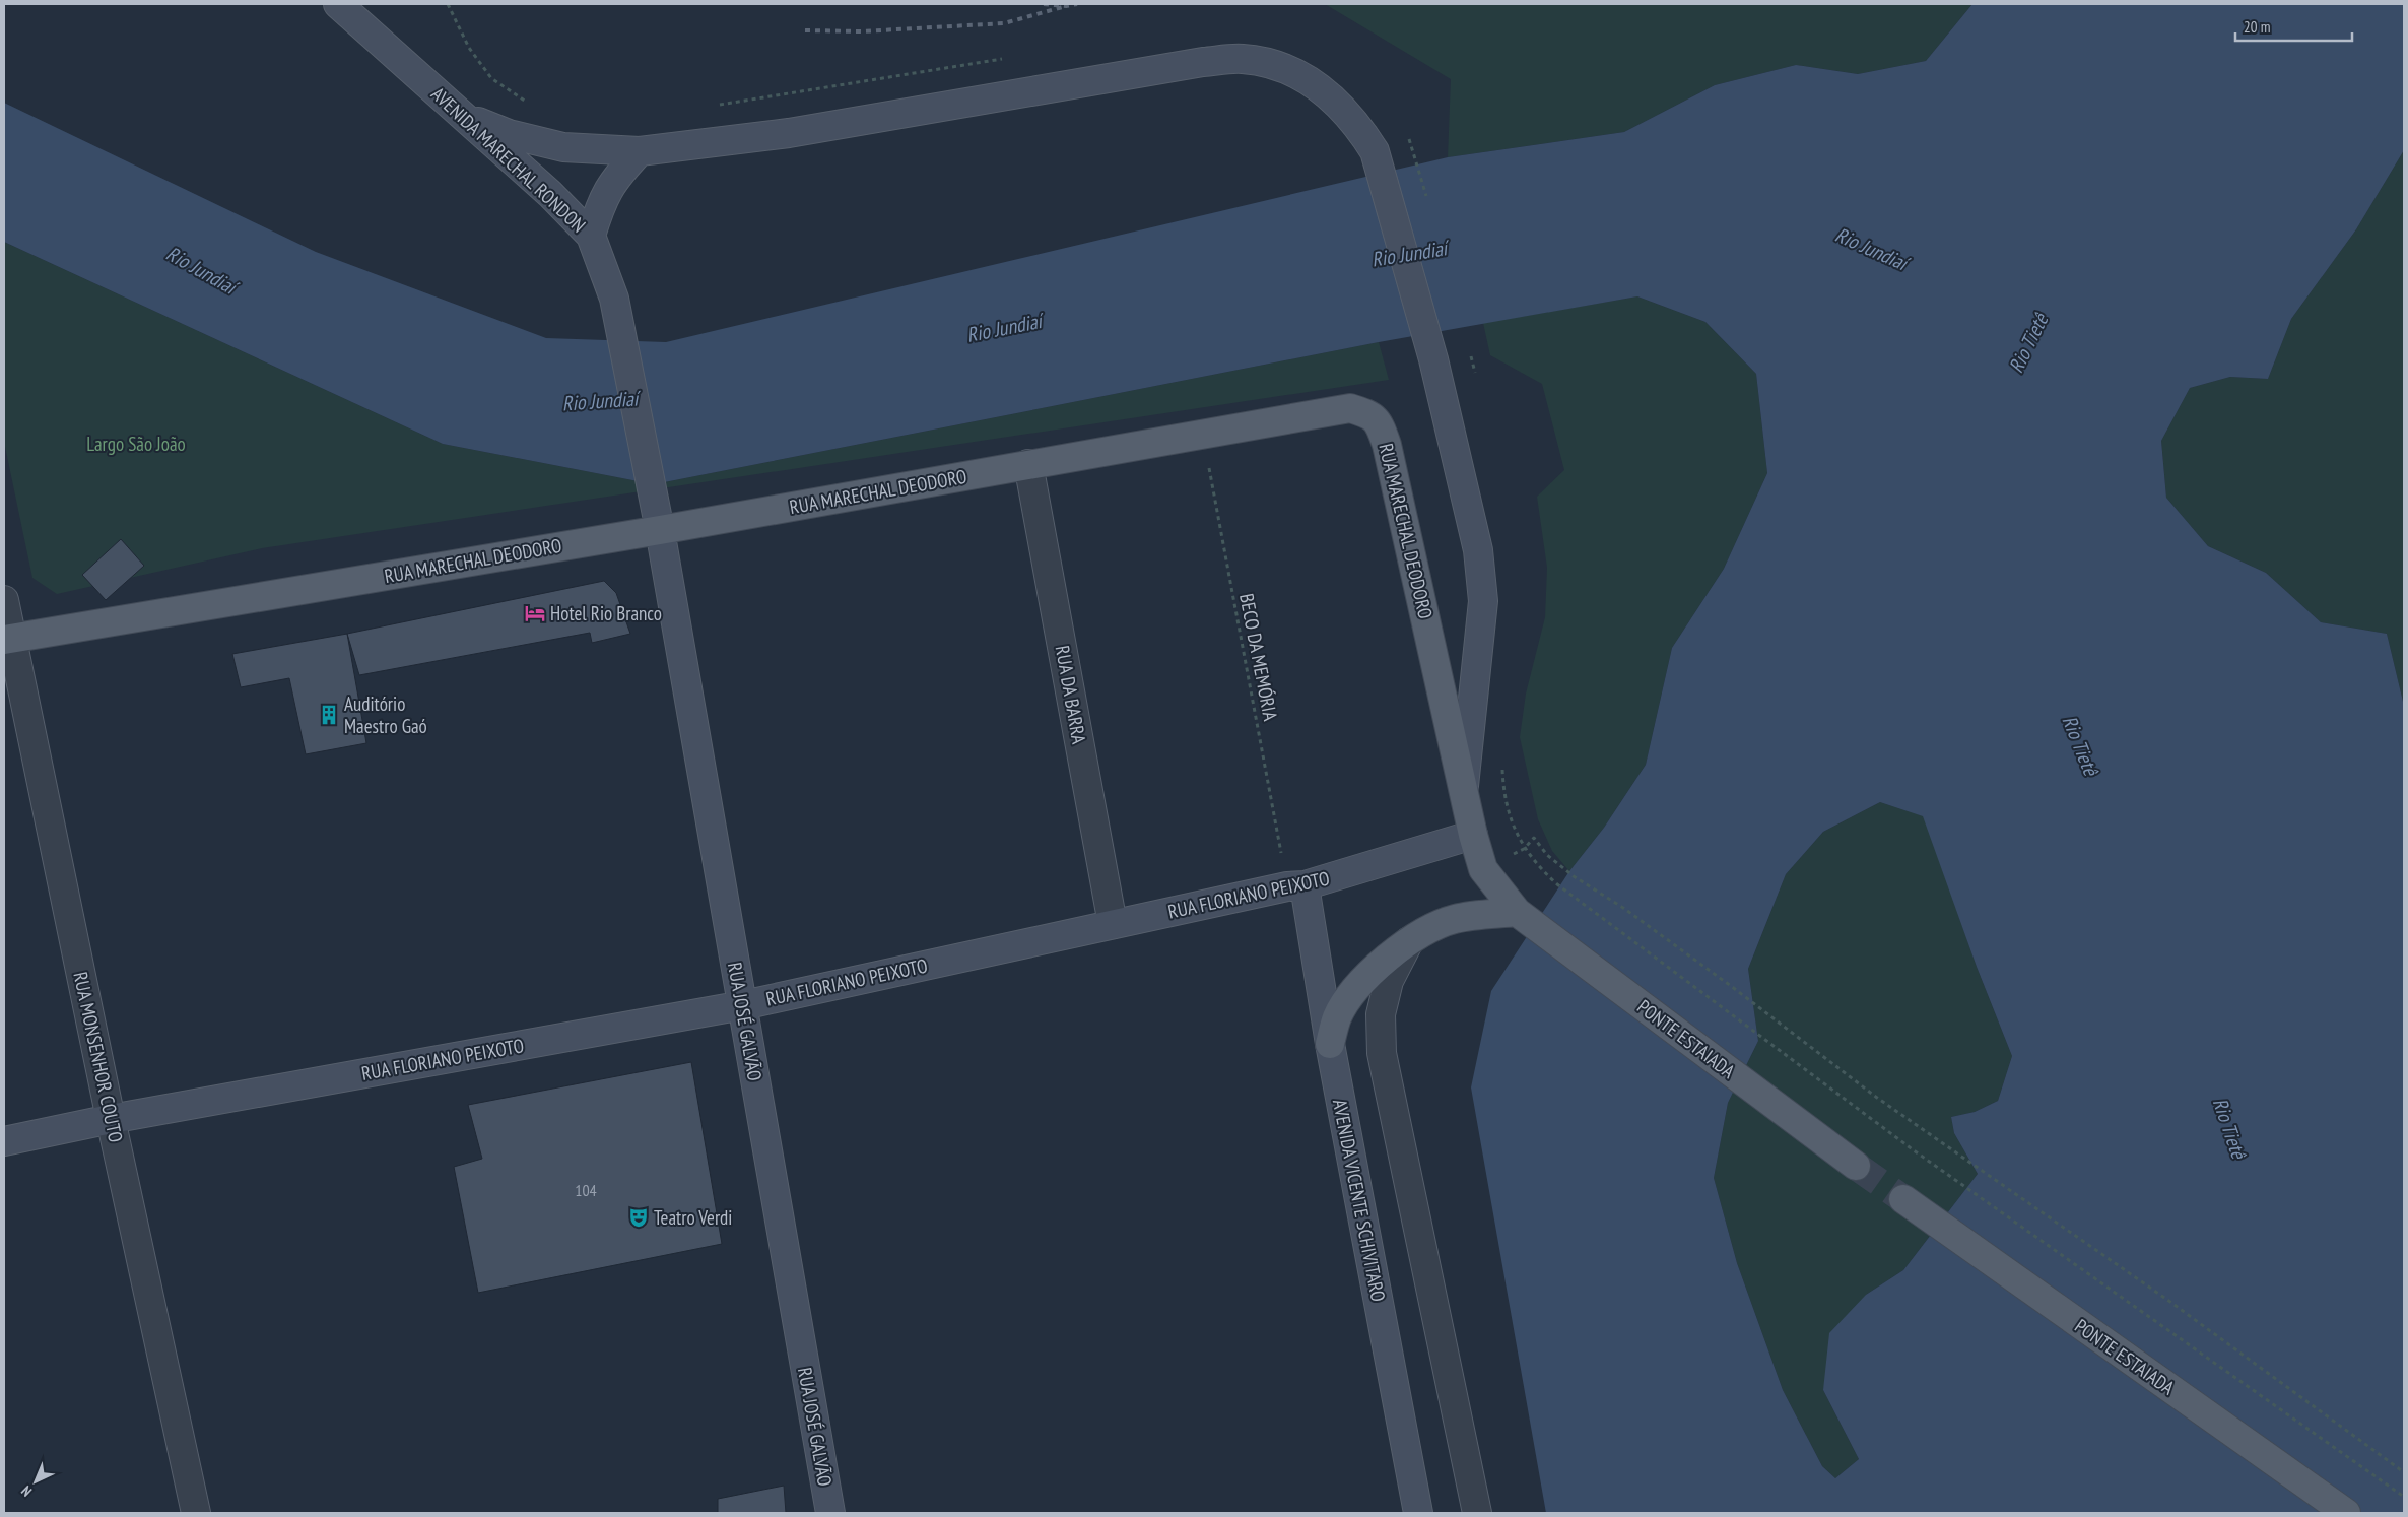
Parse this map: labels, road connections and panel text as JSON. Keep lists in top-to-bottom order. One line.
{"streets":{"main road":["AVENIDA MARECHAL RONDON","RUA MARECHAL DEODORO","RUA FLORIANO PEIXOTO","RUA JOSÉ GALVÃO","PONTE ESTAIADA","AVENIDA VICENTE SCHIVITARO"],"street":["RUA DA BARRA","RUA MONSENHOR COUTO"],"path":["BECO DA MEMÓRIA"]},"crossings":[["AVENIDA MARECHAL RONDON","RUA MARECHAL DEODORO"],["AVENIDA MARECHAL RONDON","RUA JOSÉ GALVÃO"],["RUA MARECHAL DEODORO","BECO DA MEMÓRIA"],["RUA MARECHAL DEODORO","RUA DA BARRA"],["RUA MARECHAL DEODORO","RUA FLORIANO PEIXOTO"],["RUA MARECHAL DEODORO","RUA JOSÉ GALVÃO"],["RUA MARECHAL DEODORO","PONTE ESTAIADA"],["RUA MARECHAL DEODORO","RUA MONSENHOR COUTO"],["BECO DA MEMÓRIA","RUA FLORIANO PEIXOTO"],["BECO DA MEMÓRIA","AVENIDA VICENTE SCHIVITARO"],["RUA DA BARRA","RUA FLORIANO PEIXOTO"],["RUA FLORIANO PEIXOTO","RUA JOSÉ GALVÃO"],["RUA FLORIANO PEIXOTO","RUA MONSENHOR COUTO"],["RUA FLORIANO PEIXOTO","AVENIDA VICENTE SCHIVITARO"]],"water":["Rio Jundiaí","Rio Tietê"],"parks":["Largo São João"],"places":{"hotel":["Hotel Rio Branco"],"building":["Auditório Maestro Gaó"],"theatre":["Teatro Verdi"]},"house_numbers":["104"],"scale_bar":"20 m","north":"bottom left"}
